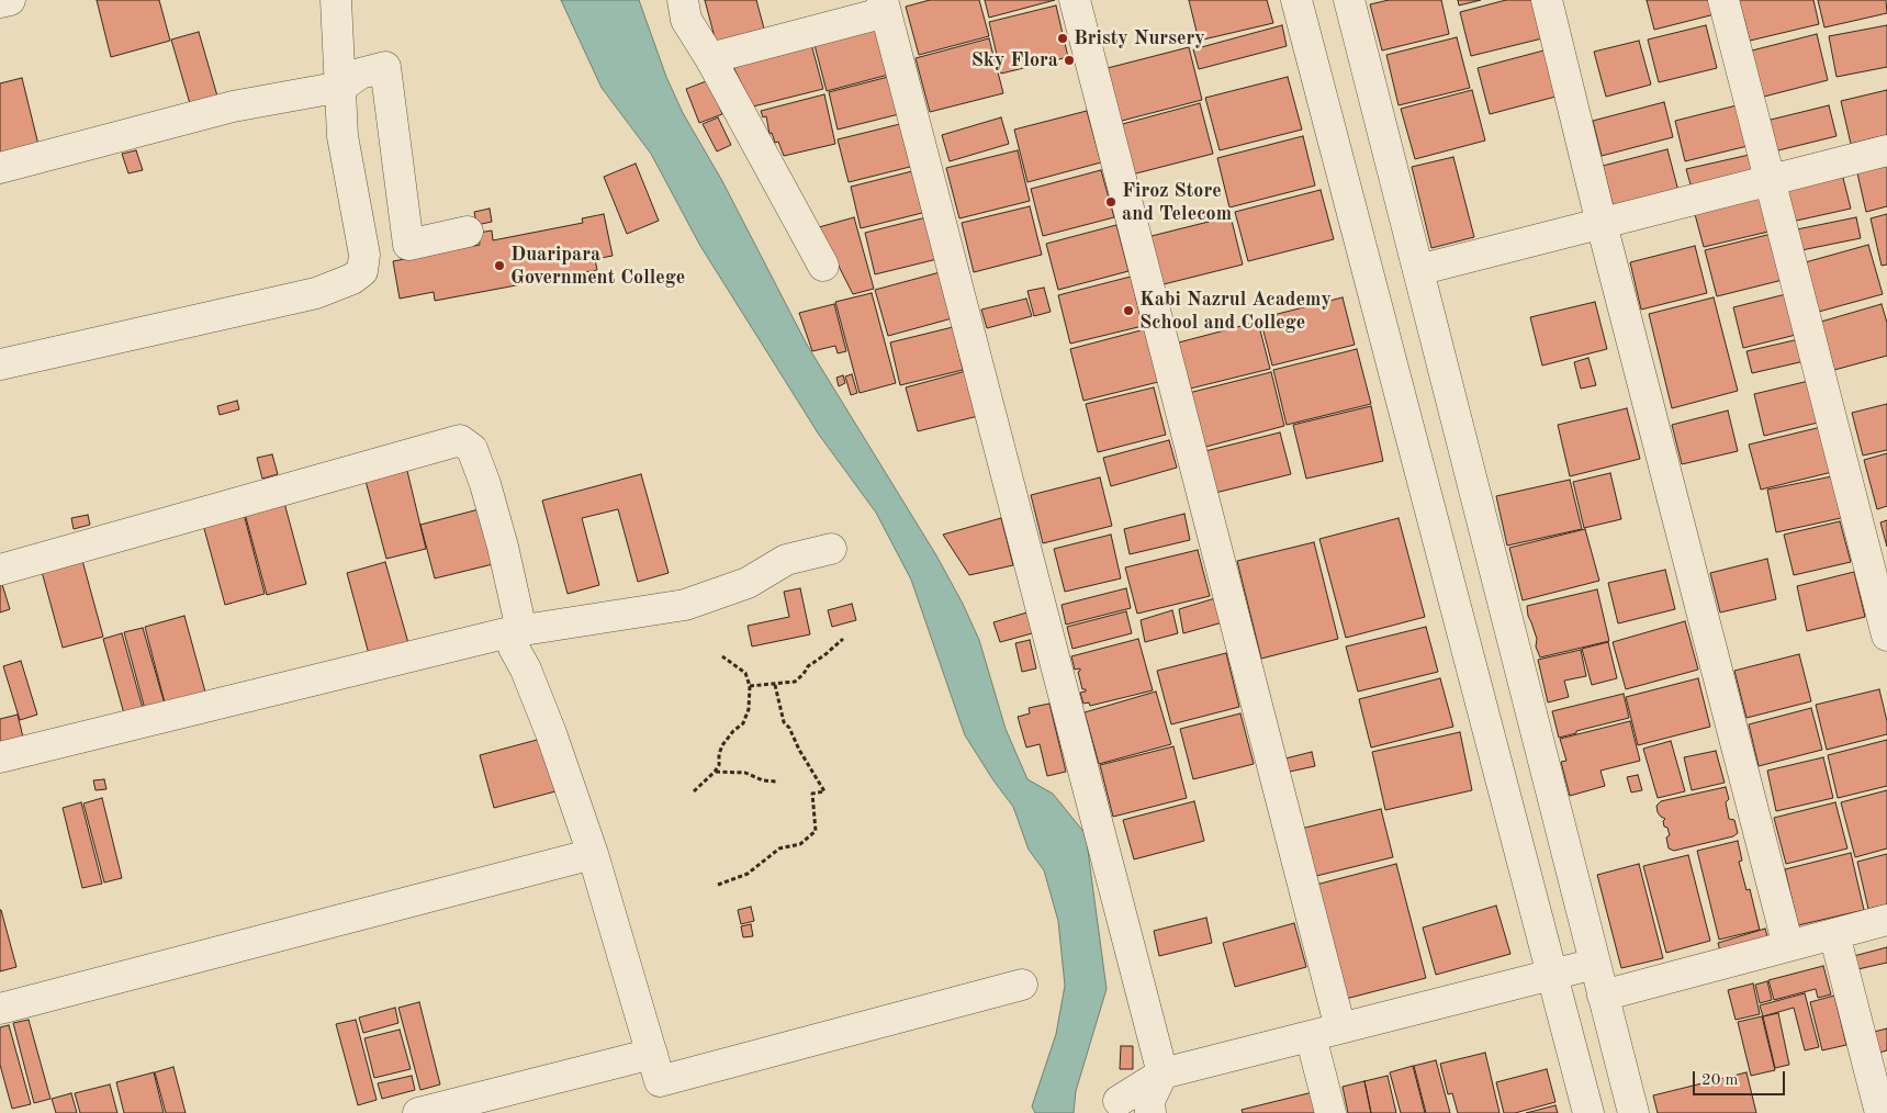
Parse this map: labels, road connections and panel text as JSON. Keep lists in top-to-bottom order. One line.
{"places":["Bristy Nursery","Sky Flora","Firoz Store and Telecom","Duaripara Government College","Kabi Nazrul Academy School and College"],"scale_bar":"20 m"}
